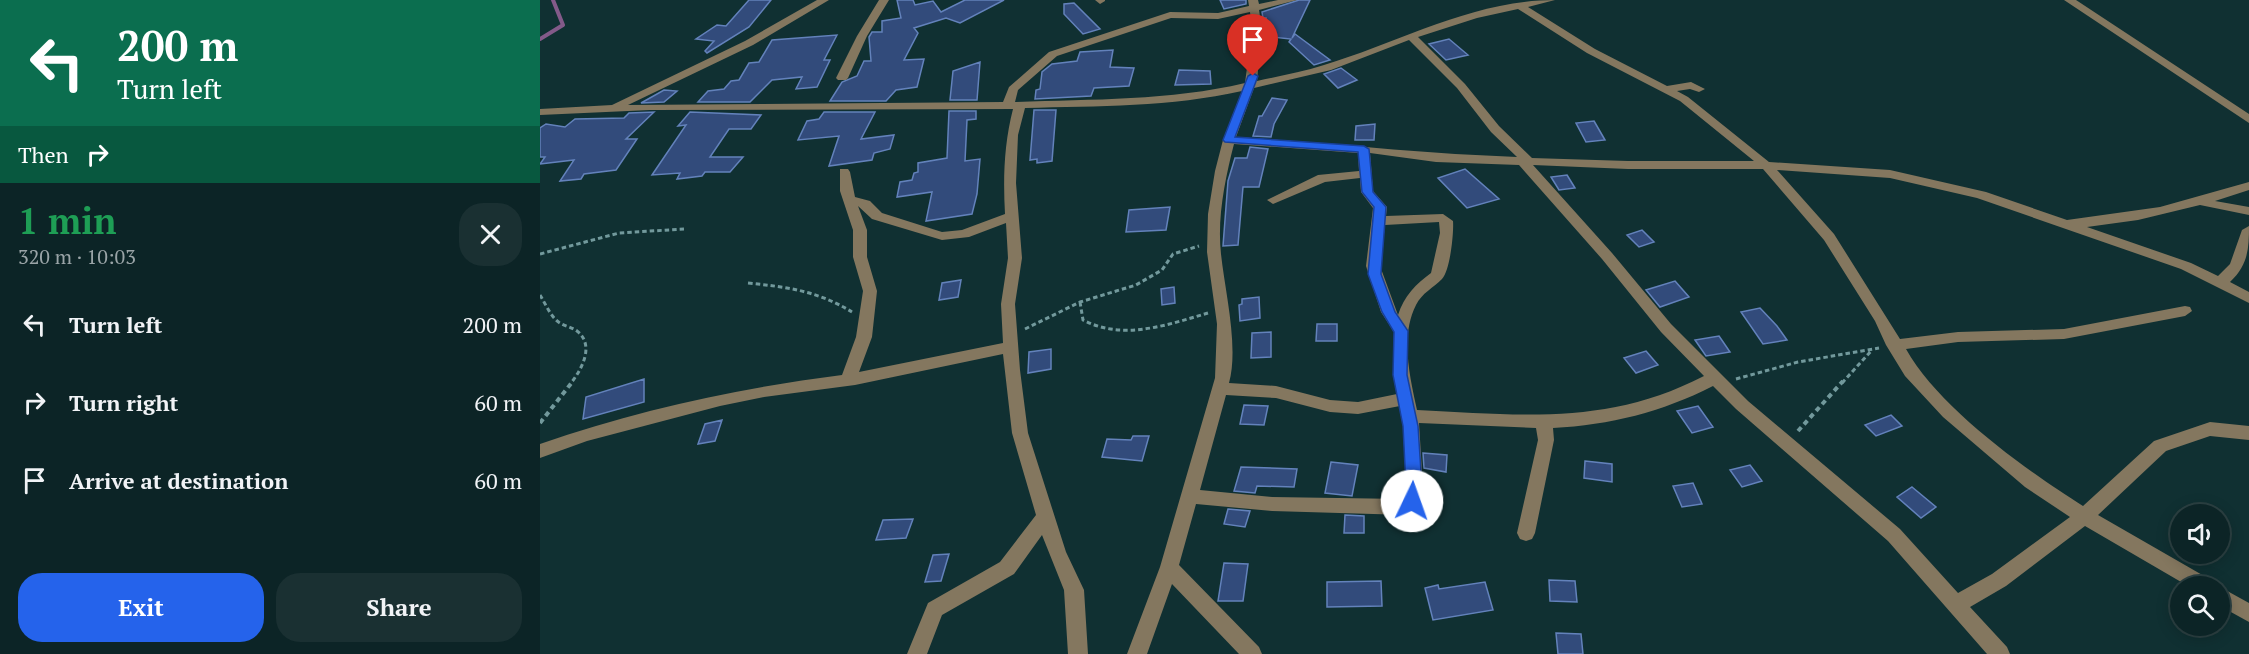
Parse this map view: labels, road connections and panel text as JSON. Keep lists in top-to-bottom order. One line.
{"page":{"turn":["200 m","Turn left"],"then":"Then","heading":["1 min","320 m · 10:03"],"list":[{"name":"Turn left","value":"200 m"},{"name":"Turn right","value":"60 m"},{"name":"Arrive at destination","value":"60 m"}],"buttons":["Exit","Share"]}}
